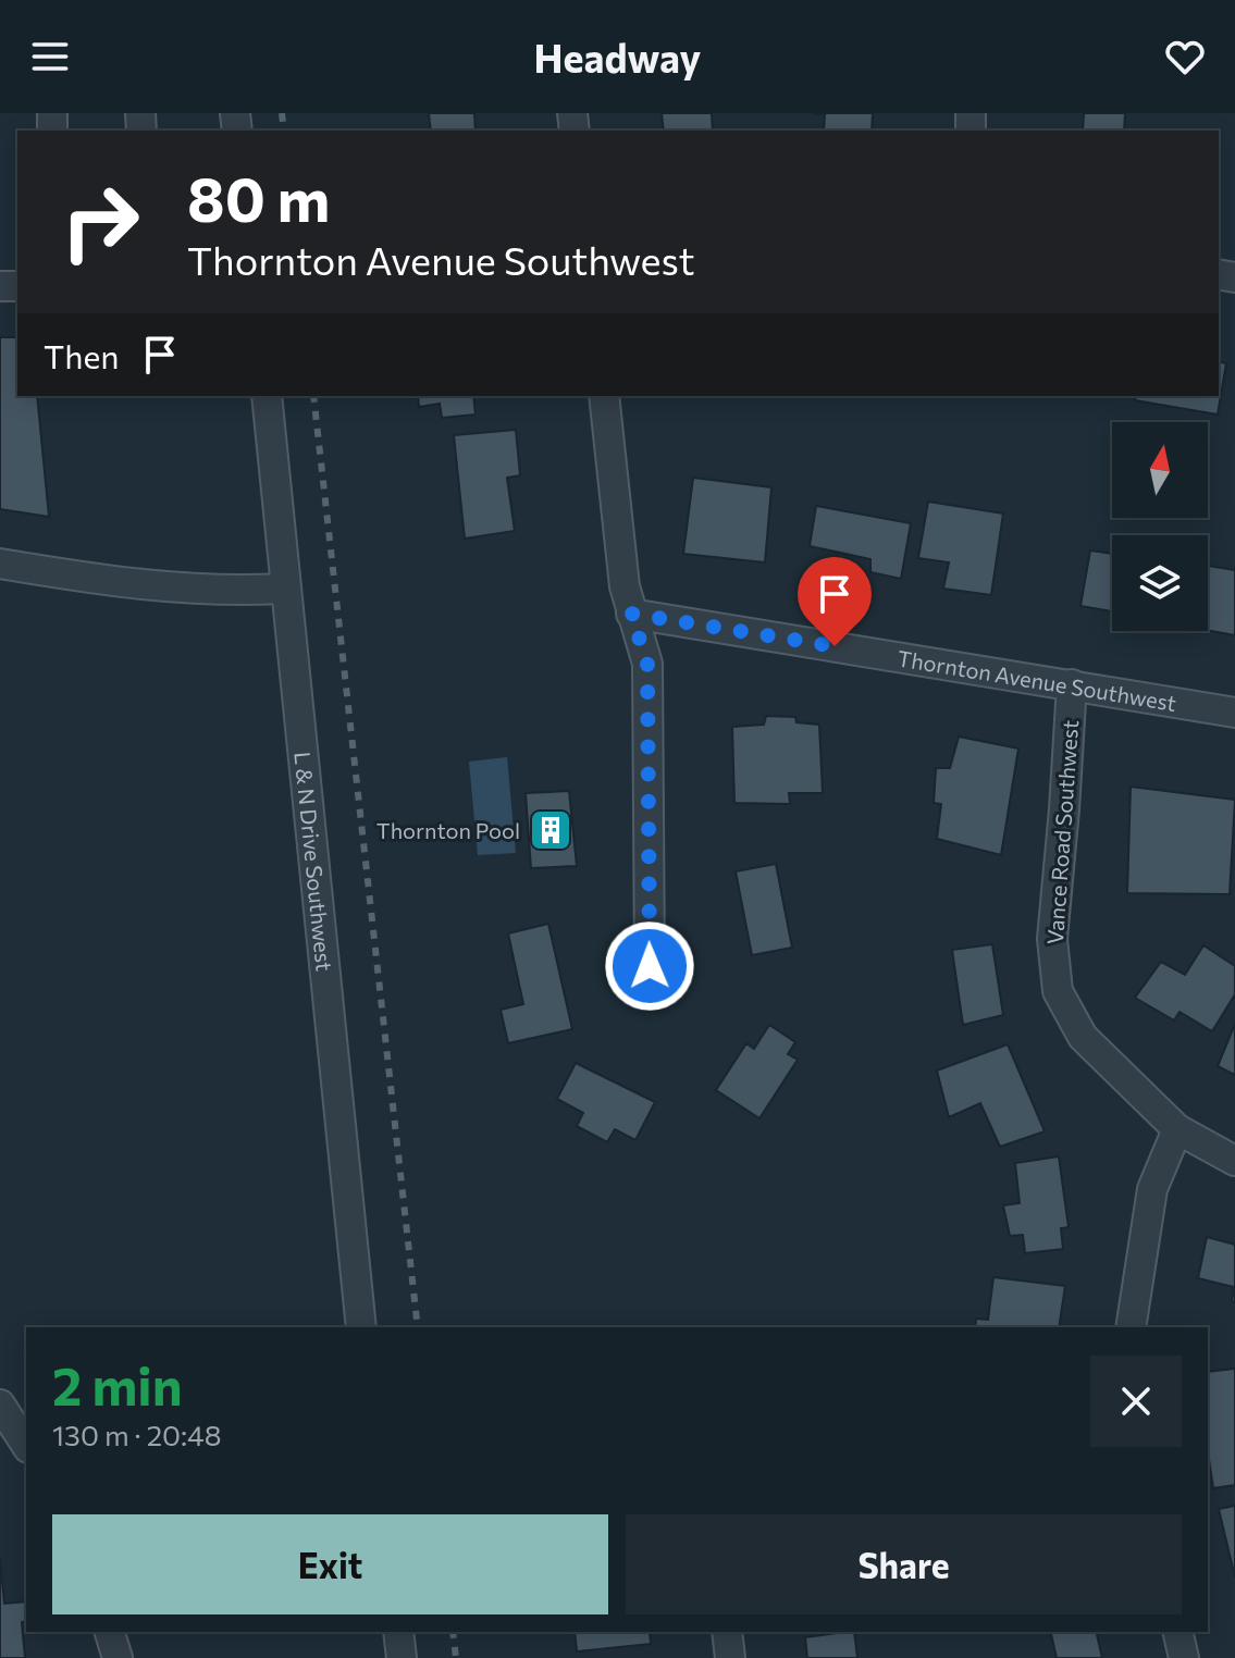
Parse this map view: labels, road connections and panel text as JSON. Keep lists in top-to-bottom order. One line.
{"streets":{"street":["Thornton Avenue Southwest","Vance Road Southwest","L & N Drive Southwest"]},"crossings":[["Thornton Avenue Southwest","Vance Road Southwest"]],"places":{"building":["Thornton Pool"]},"north":"top","page":{"header":"Headway","turn":["80 m","Thornton Avenue Southwest"],"then":"Then","heading":["2 min","130 m · 20:48"],"buttons":["Exit","Share"]}}
